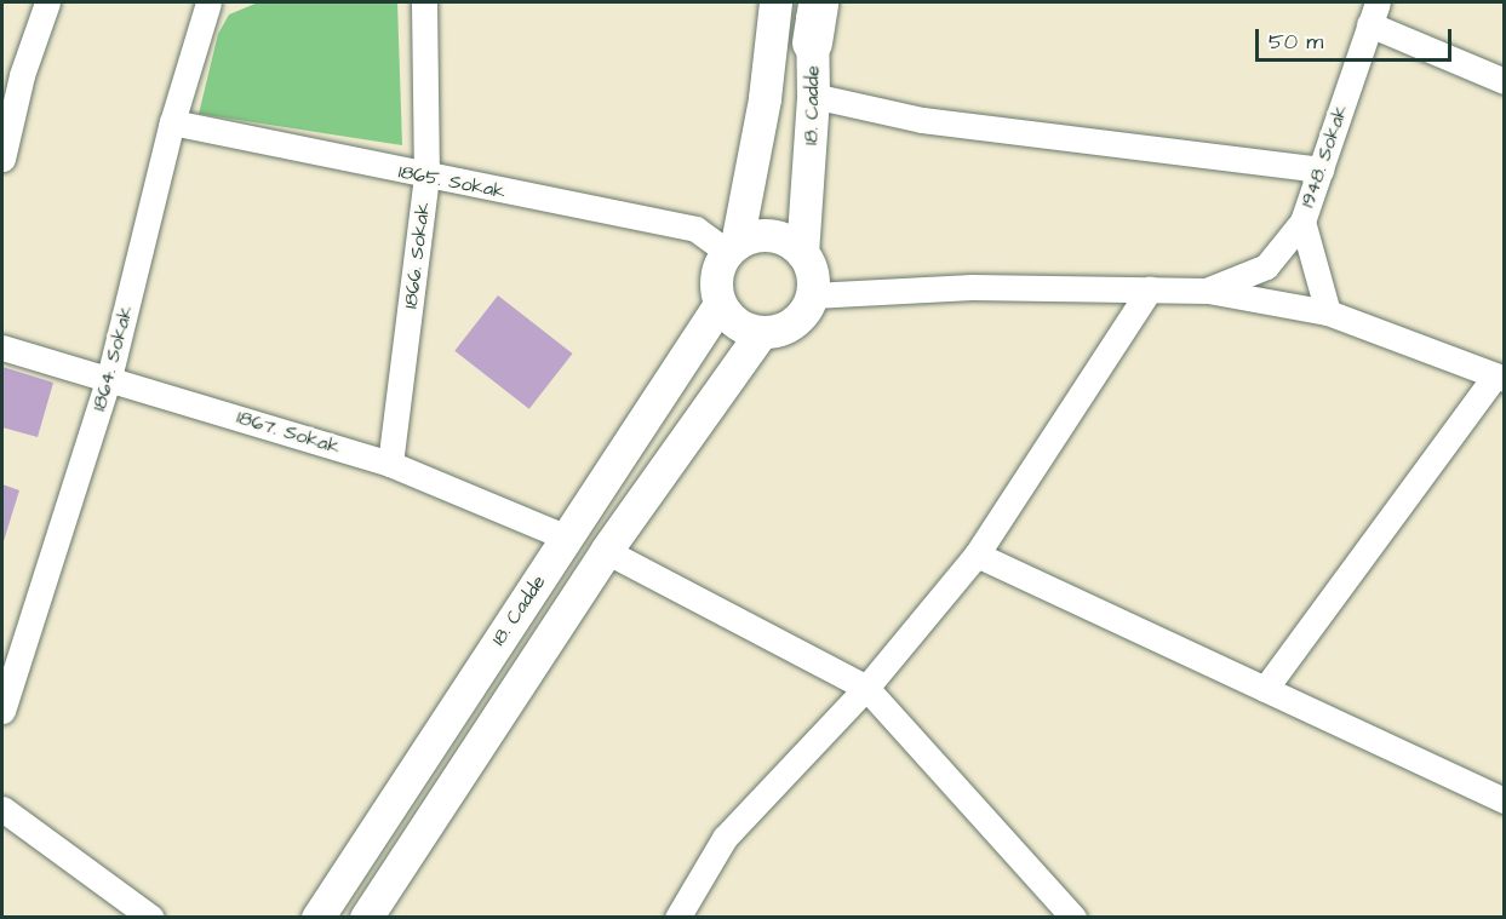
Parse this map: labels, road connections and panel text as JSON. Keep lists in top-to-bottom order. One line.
{"streets":{"street":["18. Cadde","1948. Sokak","1865. Sokak","1866. Sokak","1864. Sokak","1867. Sokak"]},"crossings":[["18. Cadde","1865. Sokak"],["18. Cadde","1867. Sokak"],["1865. Sokak","1866. Sokak"],["1865. Sokak","1864. Sokak"],["1866. Sokak","1867. Sokak"],["1864. Sokak","1867. Sokak"]],"scale_bar":"50 m"}
